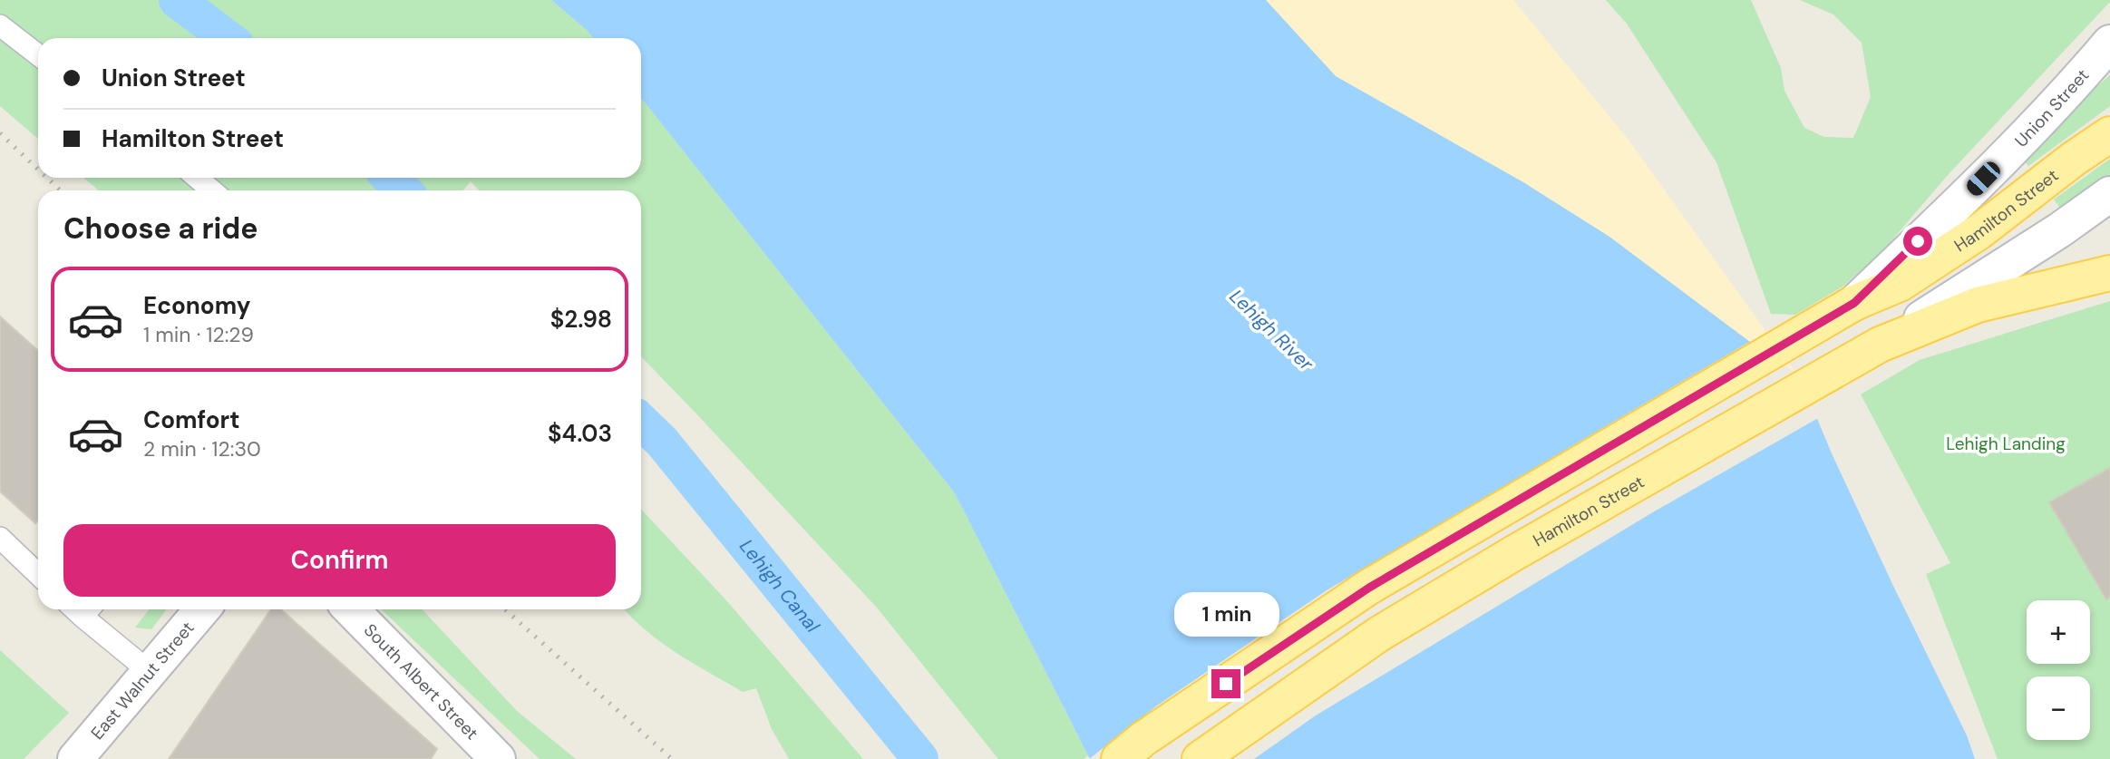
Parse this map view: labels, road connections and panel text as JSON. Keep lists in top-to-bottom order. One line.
{"streets":{"main road":["Union Street","Hamilton Street","East Walnut Street","South Albert Street"]},"crossings":[["Union Street","Hamilton Street"]],"water":["Lehigh River","Lehigh Canal"],"parks":["Lehigh Landing"],"page":{"banner":["Union Street","Hamilton Street"],"heading":"Choose a ride","list":[{"name":"Economy","note":"1 min · 12:29","value":"$2.98"},{"name":"Comfort","note":"2 min · 12:30","value":"$4.03"}],"buttons":"Confirm","bubble":"1 min","map_buttons":["+","−"]}}
